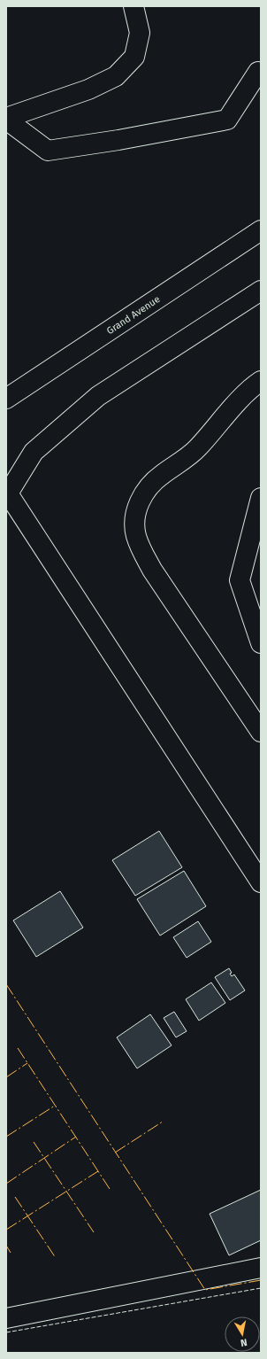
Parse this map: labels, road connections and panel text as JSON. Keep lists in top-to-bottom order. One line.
{"streets":{"main road":["Grand Avenue"]},"north":"bottom"}
